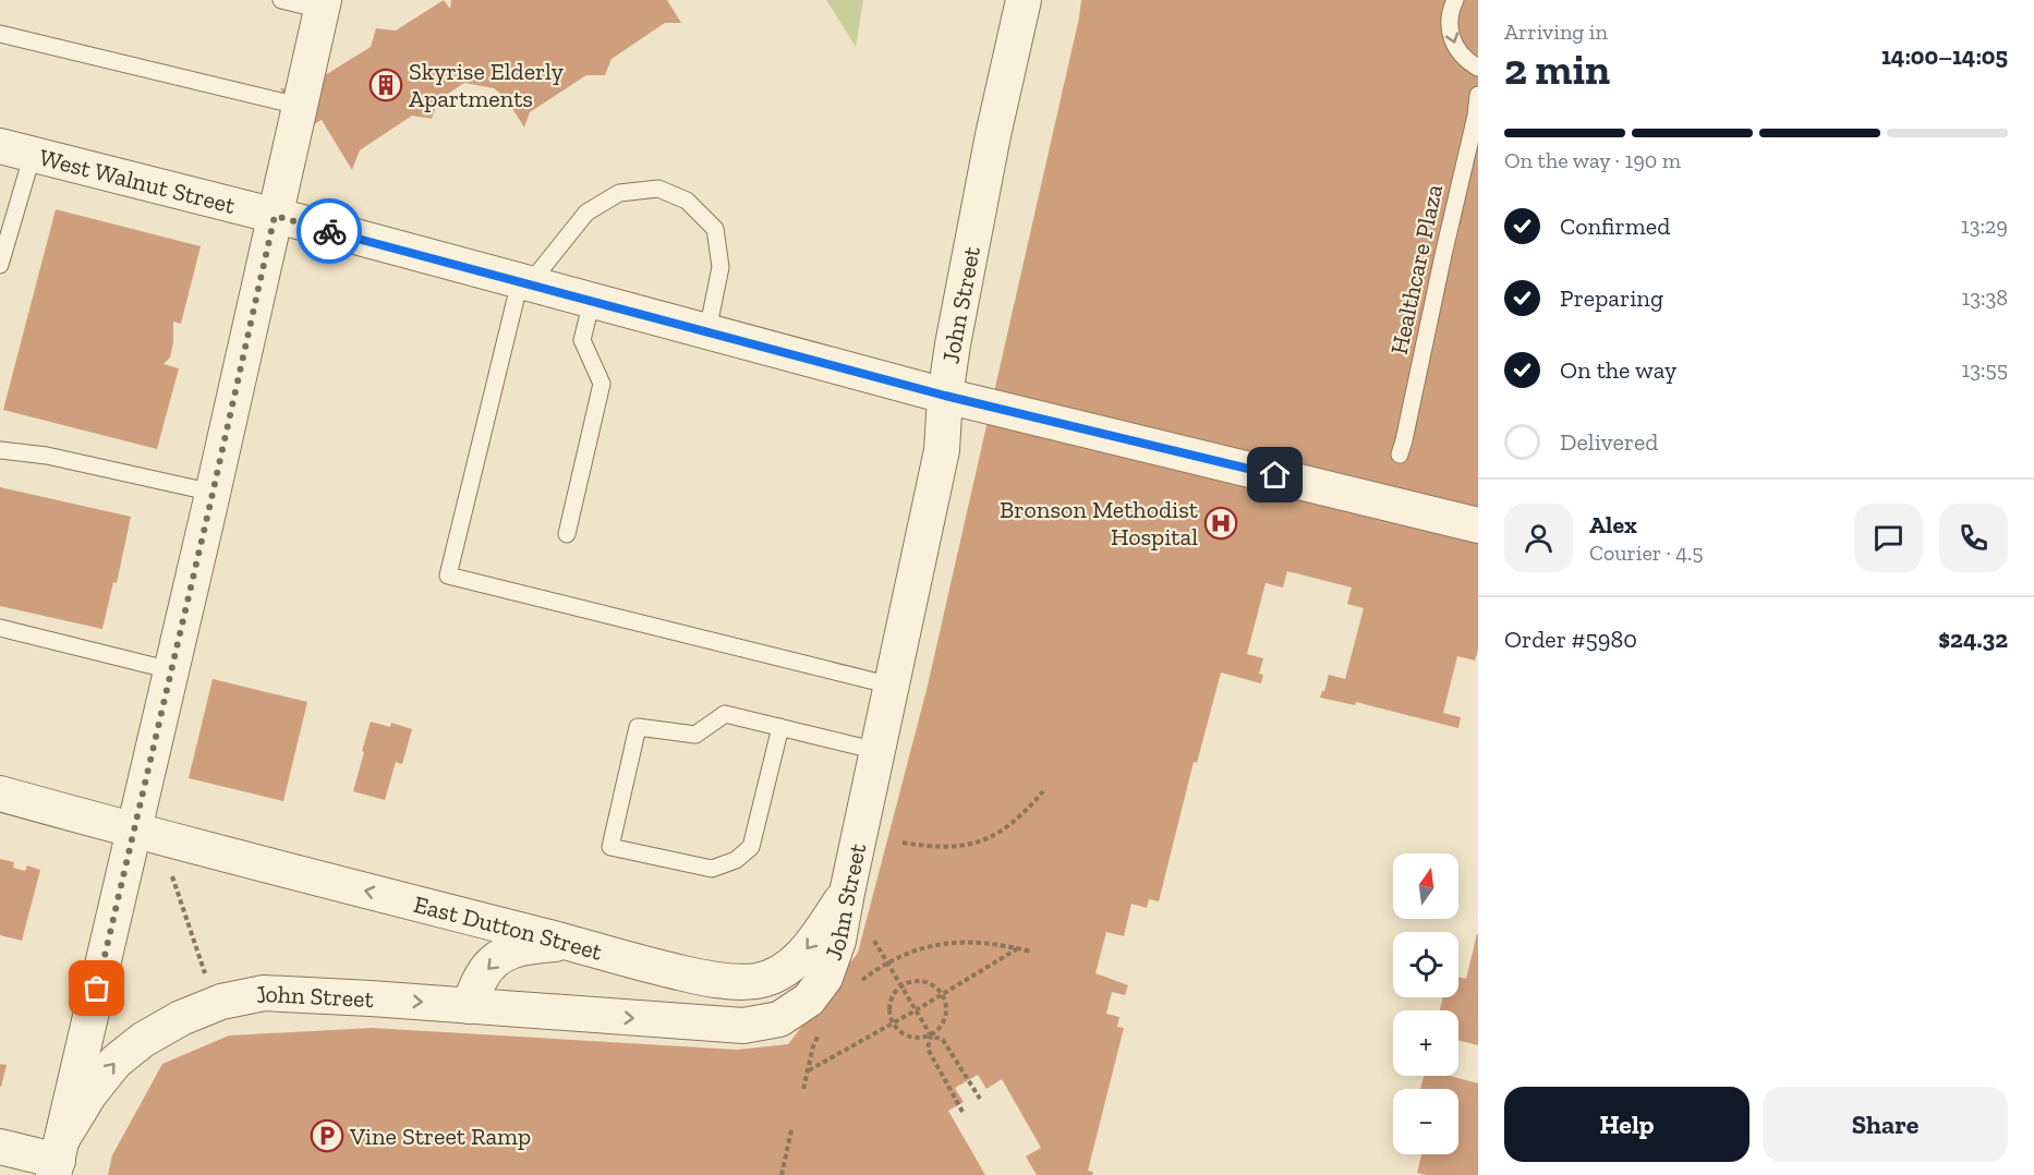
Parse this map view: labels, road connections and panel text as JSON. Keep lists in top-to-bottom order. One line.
{"streets":{"street":["West Walnut Street","John Street","East Dutton Street"],"lane":["Healthcare Plaza"]},"crossings":[["West Walnut Street","John Street"],["John Street","East Dutton Street"]],"one_way":["John Street","East Dutton Street"],"places":{"building":["Skyrise Elderly Apartments"],"hospital":["Bronson Methodist Hospital"],"parking":["Vine Street Ramp"]},"north":"top","page":{"heading":["2 min","Arriving in","14:00–14:05"],"panel":["Alex","Courier · 4.5","Order #5980","$24.32"],"bar":"On the way · 190 m","list":[["Confirmed","13:29"],["Preparing","13:38"],["On the way","13:55"],"Delivered"],"map_buttons":["+","−"],"buttons":["Help","Share"]}}
